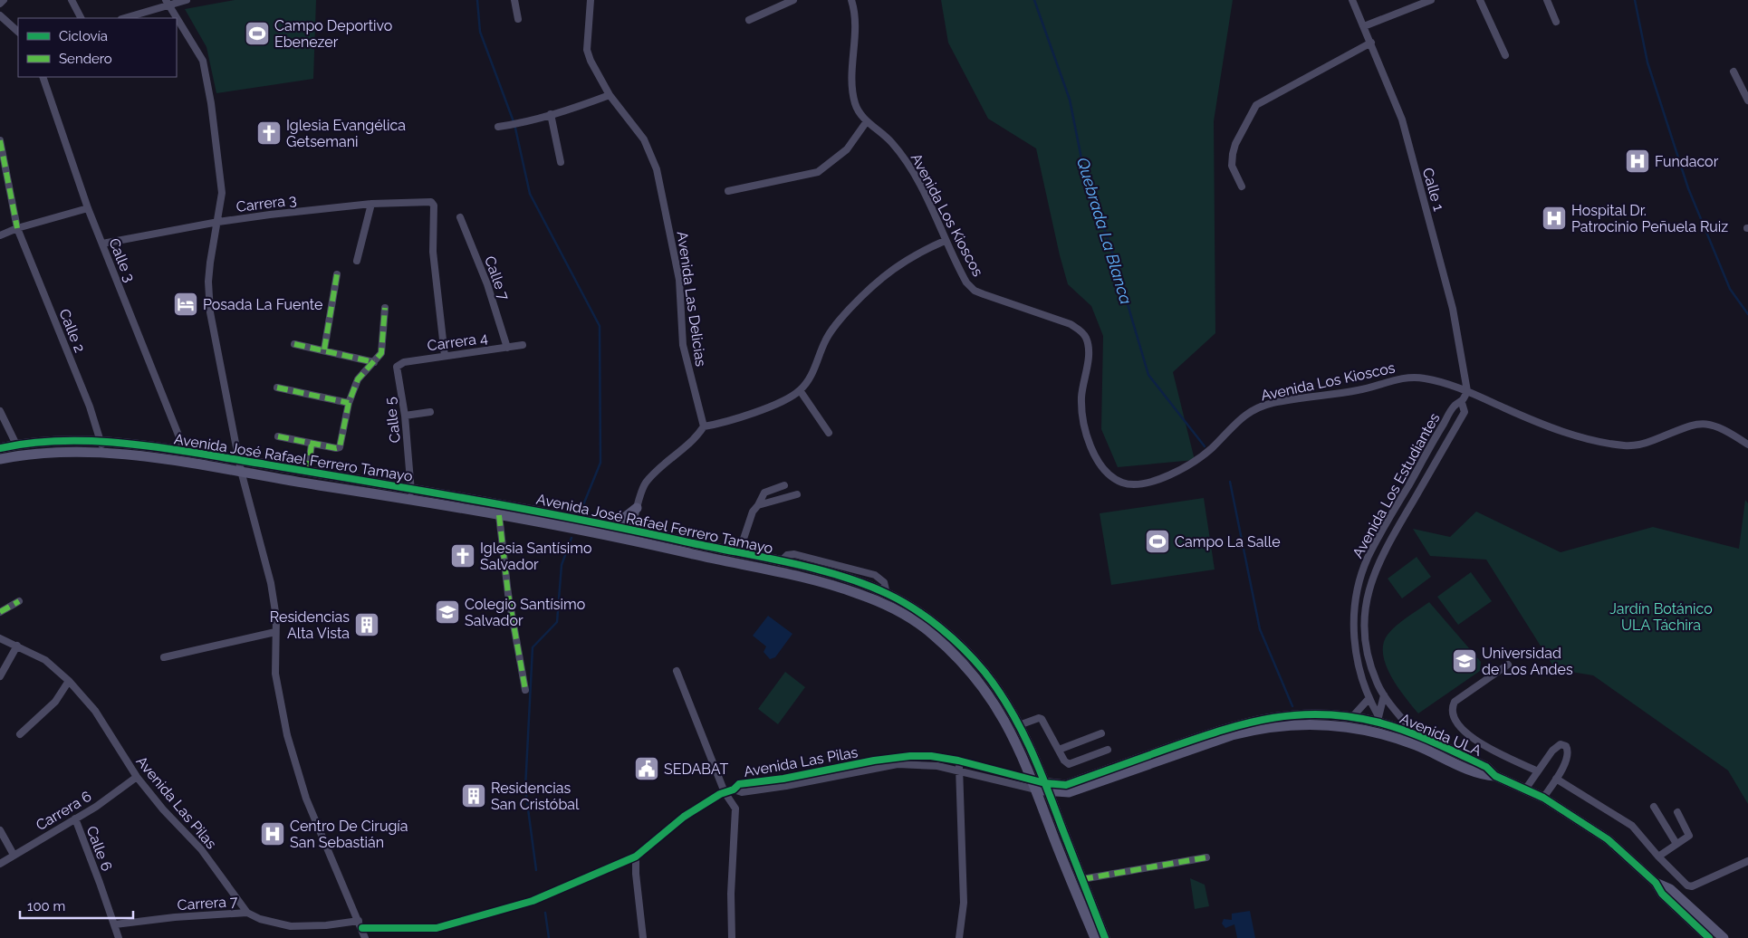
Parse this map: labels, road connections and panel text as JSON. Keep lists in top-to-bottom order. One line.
{"streets":{"street":["Calle 1","Carrera 3","Avenida Los Kioscos","Calle 3","Calle 7","Avenida Las Delicias","Calle 2","Carrera 4","Calle 5","Avenida José Rafael Ferrero Tamayo","Avenida Los Estudiantes","Avenida ULA","Avenida Las Pilas","Carrera 6","Calle 6","Carrera 7"]},"crossings":[["Calle 1","Avenida Los Kioscos"],["Calle 1","Avenida Los Estudiantes"],["Carrera 3","Calle 3"],["Carrera 3","Carrera 4"],["Avenida Los Kioscos","Avenida Los Estudiantes"],["Calle 3","Avenida José Rafael Ferrero Tamayo"],["Calle 7","Carrera 4"],["Calle 2","Avenida José Rafael Ferrero Tamayo"],["Carrera 4","Calle 5"],["Calle 5","Avenida José Rafael Ferrero Tamayo"],["Avenida José Rafael Ferrero Tamayo","Avenida ULA"],["Avenida José Rafael Ferrero Tamayo","Avenida Las Pilas"],["Avenida Los Estudiantes","Avenida ULA"],["Avenida ULA","Avenida Las Pilas"],["Avenida Las Pilas","Carrera 6"],["Avenida Las Pilas","Carrera 7"],["Carrera 6","Calle 6"],["Calle 6","Carrera 7"]],"water":["Quebrada La Blanca"],"parks":["Jardín Botánico ULA Táchira"],"places":{"sports":["Campo Deportivo Ebenezer","Campo La Salle"],"church":["Iglesia Evangélica Getsemani","Iglesia Santísimo Salvador"],"hospital":["Fundacor","Hospital Dr. Patrocinio Peñuela Ruiz","Centro De Cirugía San Sebastián"],"hotel":["Posada La Fuente"],"school or university":["Colegio Santísimo Salvador","Universidad de Los Andes"],"building":["Residencias Alta Vista","Residencias San Cristóbal"],"public building":["SEDABAT"]},"legend":["Ciclovía","Sendero"],"scale_bar":"100 m"}
